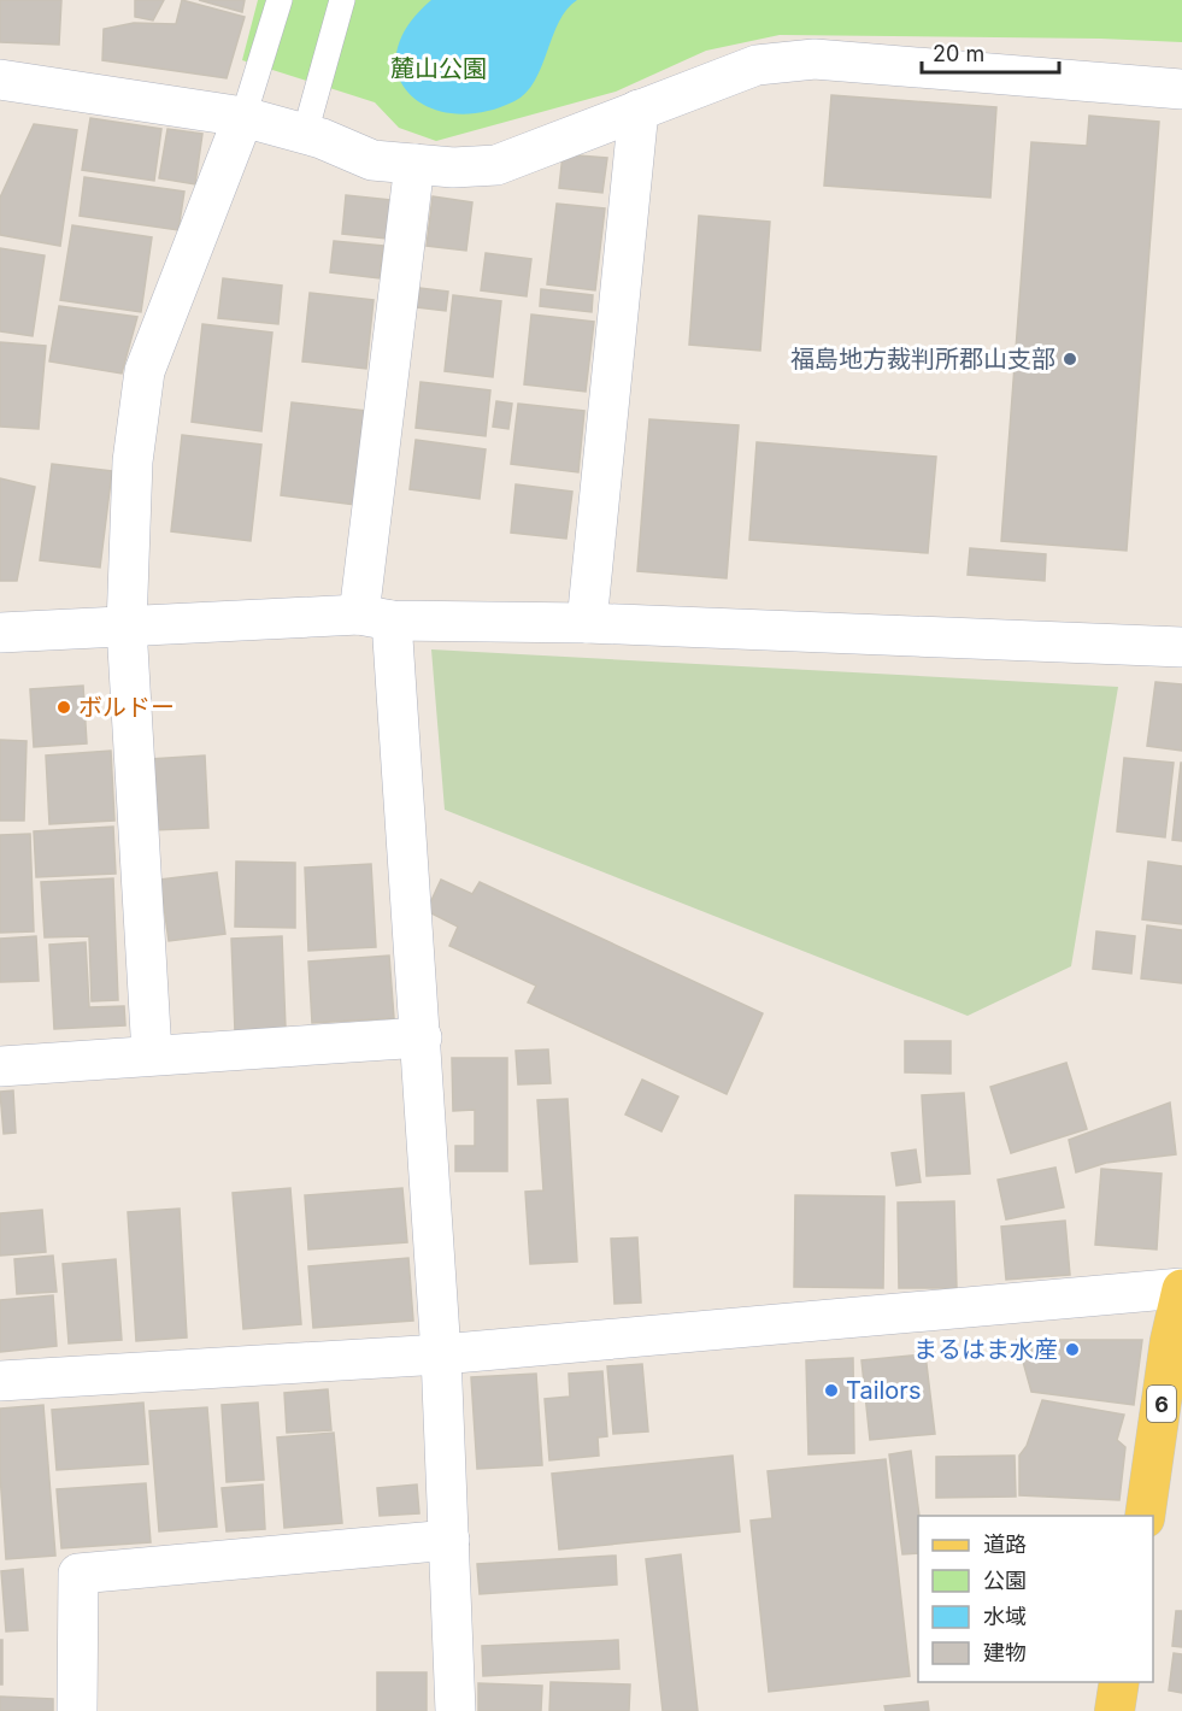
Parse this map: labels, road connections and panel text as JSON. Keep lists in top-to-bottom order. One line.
{"streets":{"main road":["6"]},"parks":["麓山公園"],"places":["福島地方裁判所郡山支部","ボルドー","まるはま水産","Tailors"],"legend":["道路","公園","水域","建物"],"scale_bar":"20 m"}
